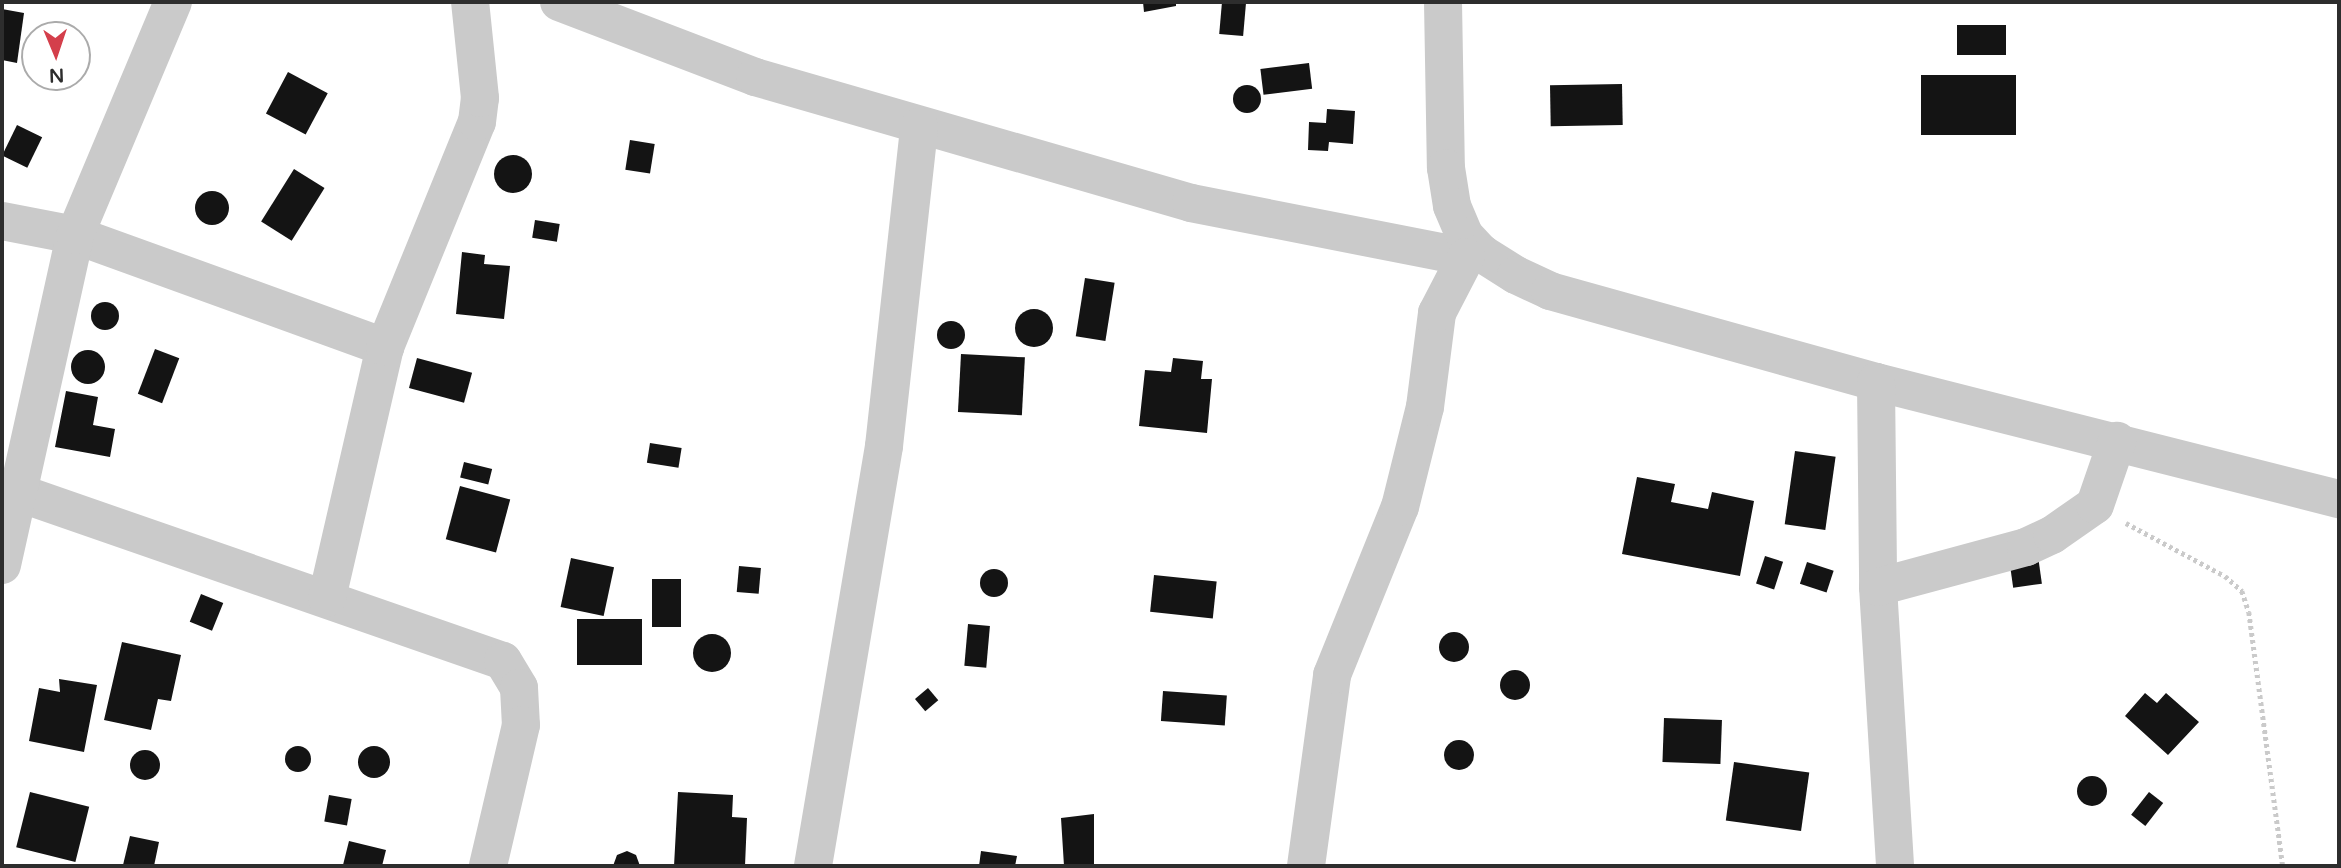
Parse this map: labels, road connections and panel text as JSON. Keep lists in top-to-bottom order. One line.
{"north":"bottom"}
